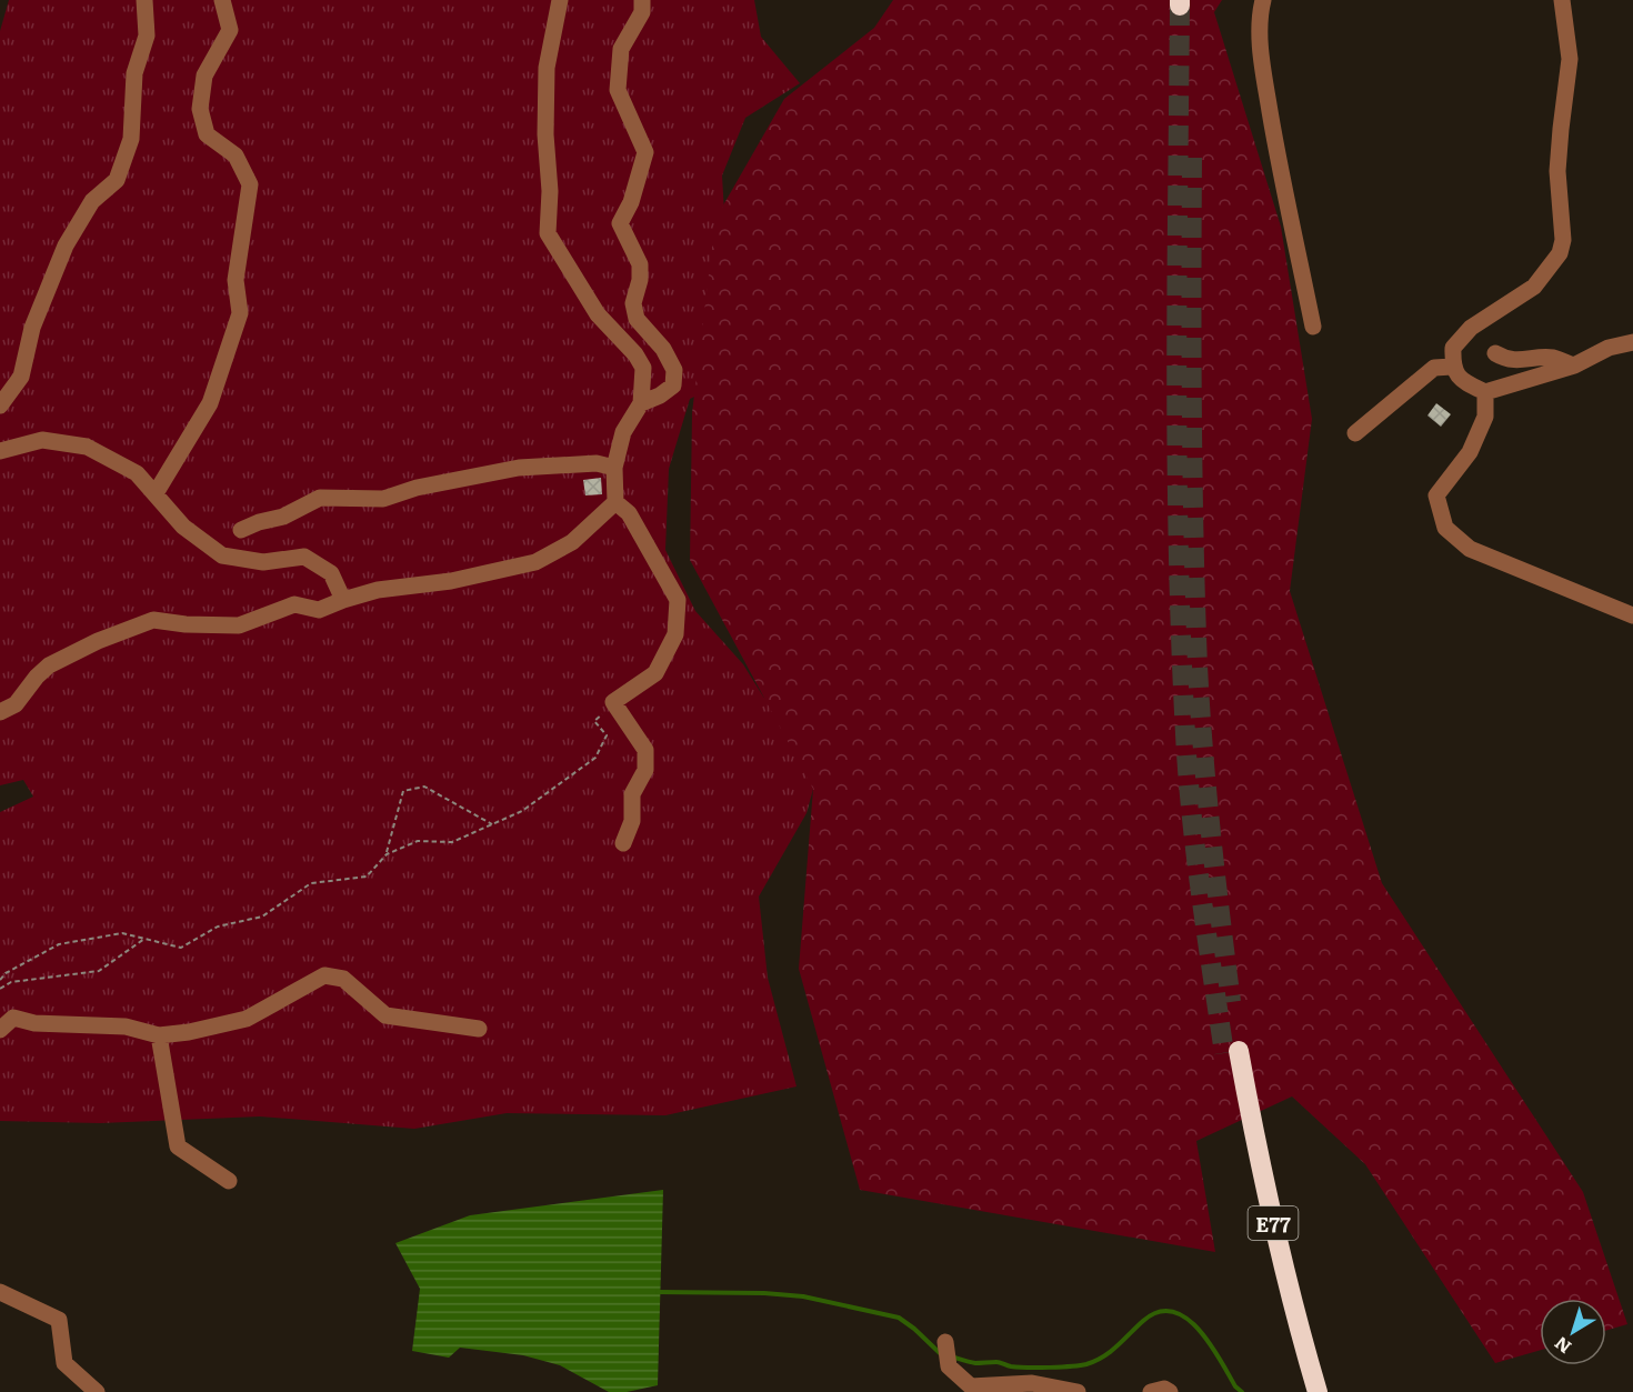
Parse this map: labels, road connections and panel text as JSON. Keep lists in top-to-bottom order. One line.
{"streets":{"highway":["E77"]},"north":"bottom left"}
